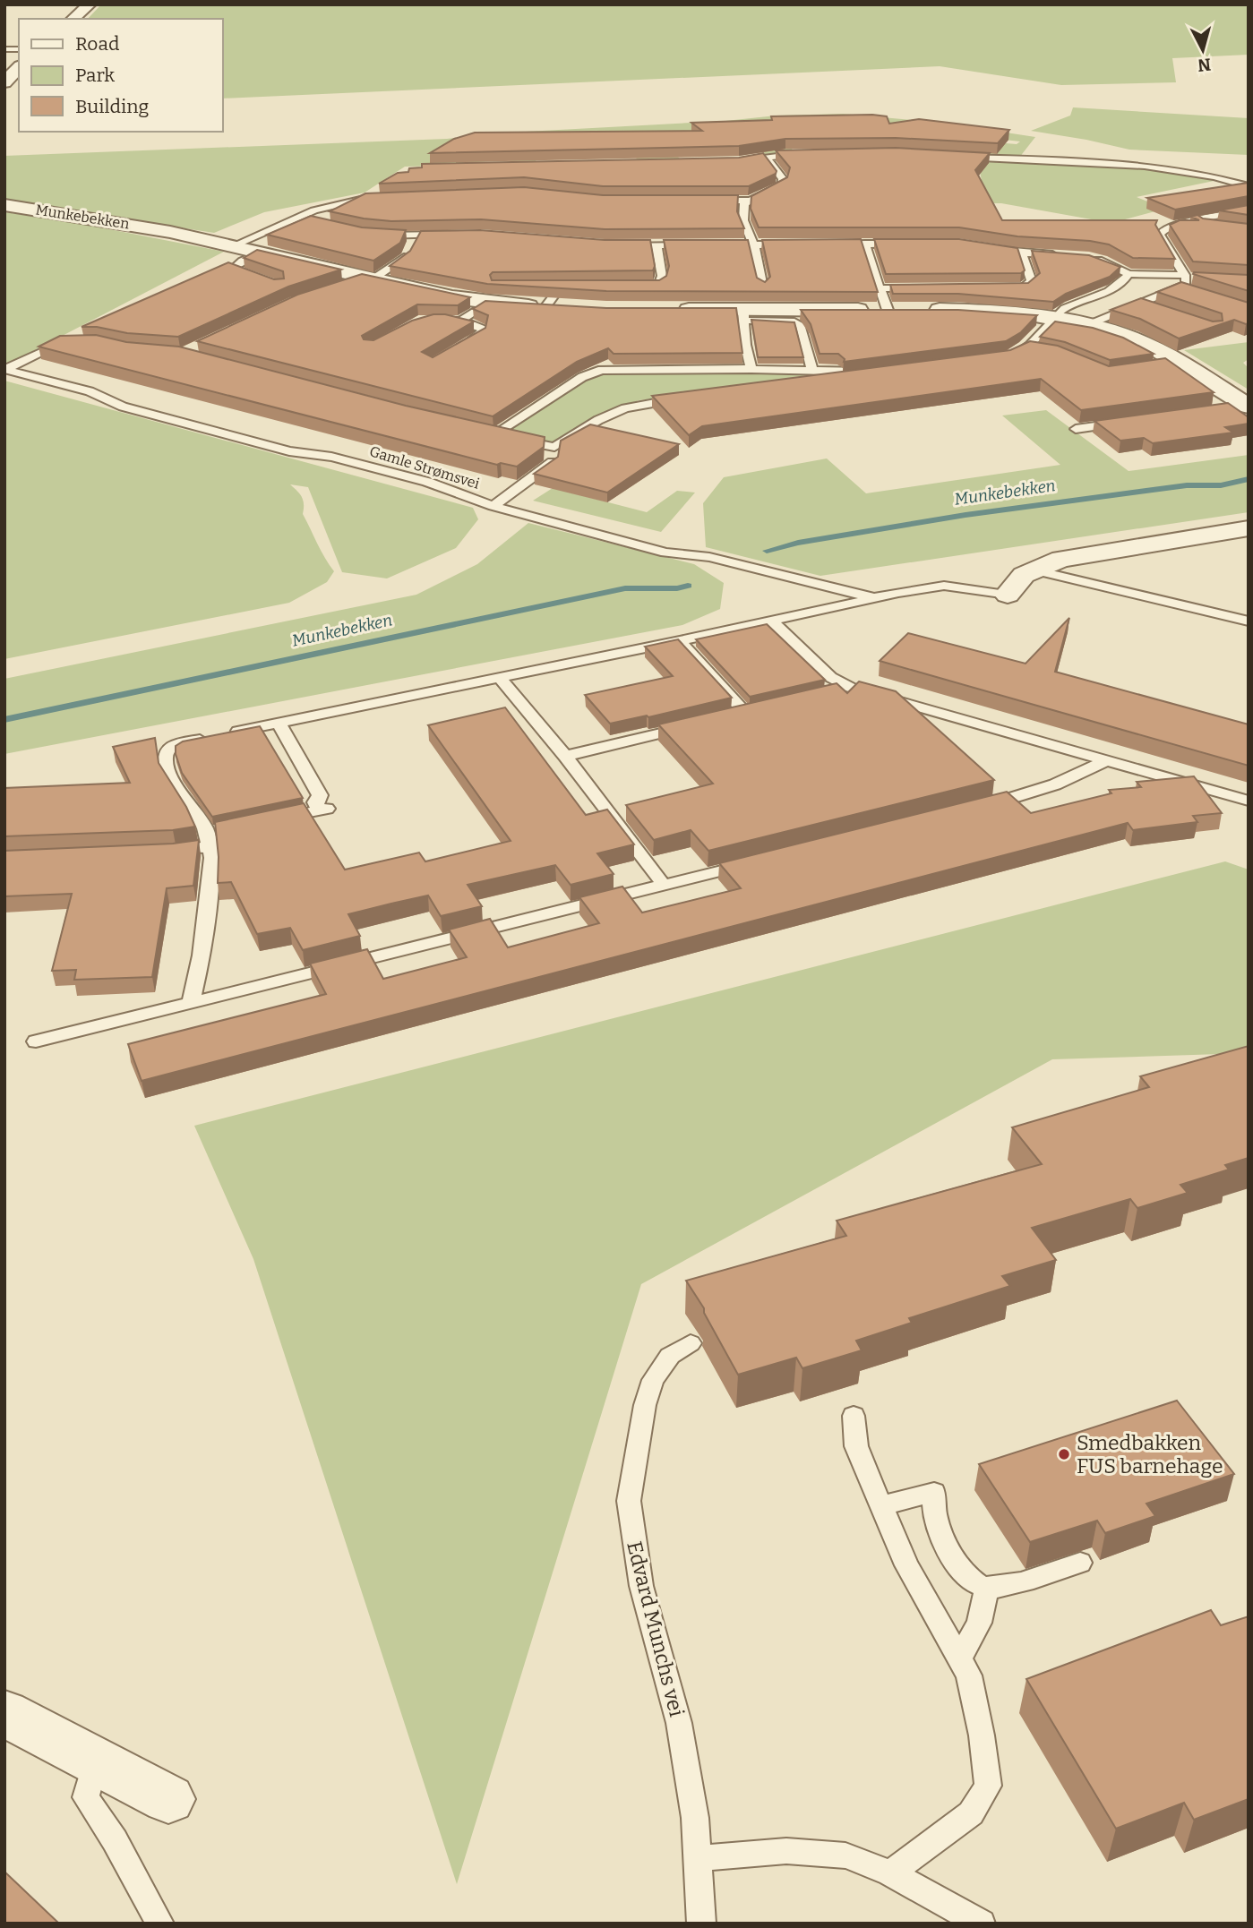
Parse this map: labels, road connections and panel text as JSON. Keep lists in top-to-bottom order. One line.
{"streets":{"street":["Munkebekken"],"lane":["Gamle Strømsvei","Edvard Munchs vei"]},"water":["Munkebekken"],"places":["Smedbakken FUS barnehage"],"legend":["Road","Park","Building"],"north":"bottom"}
